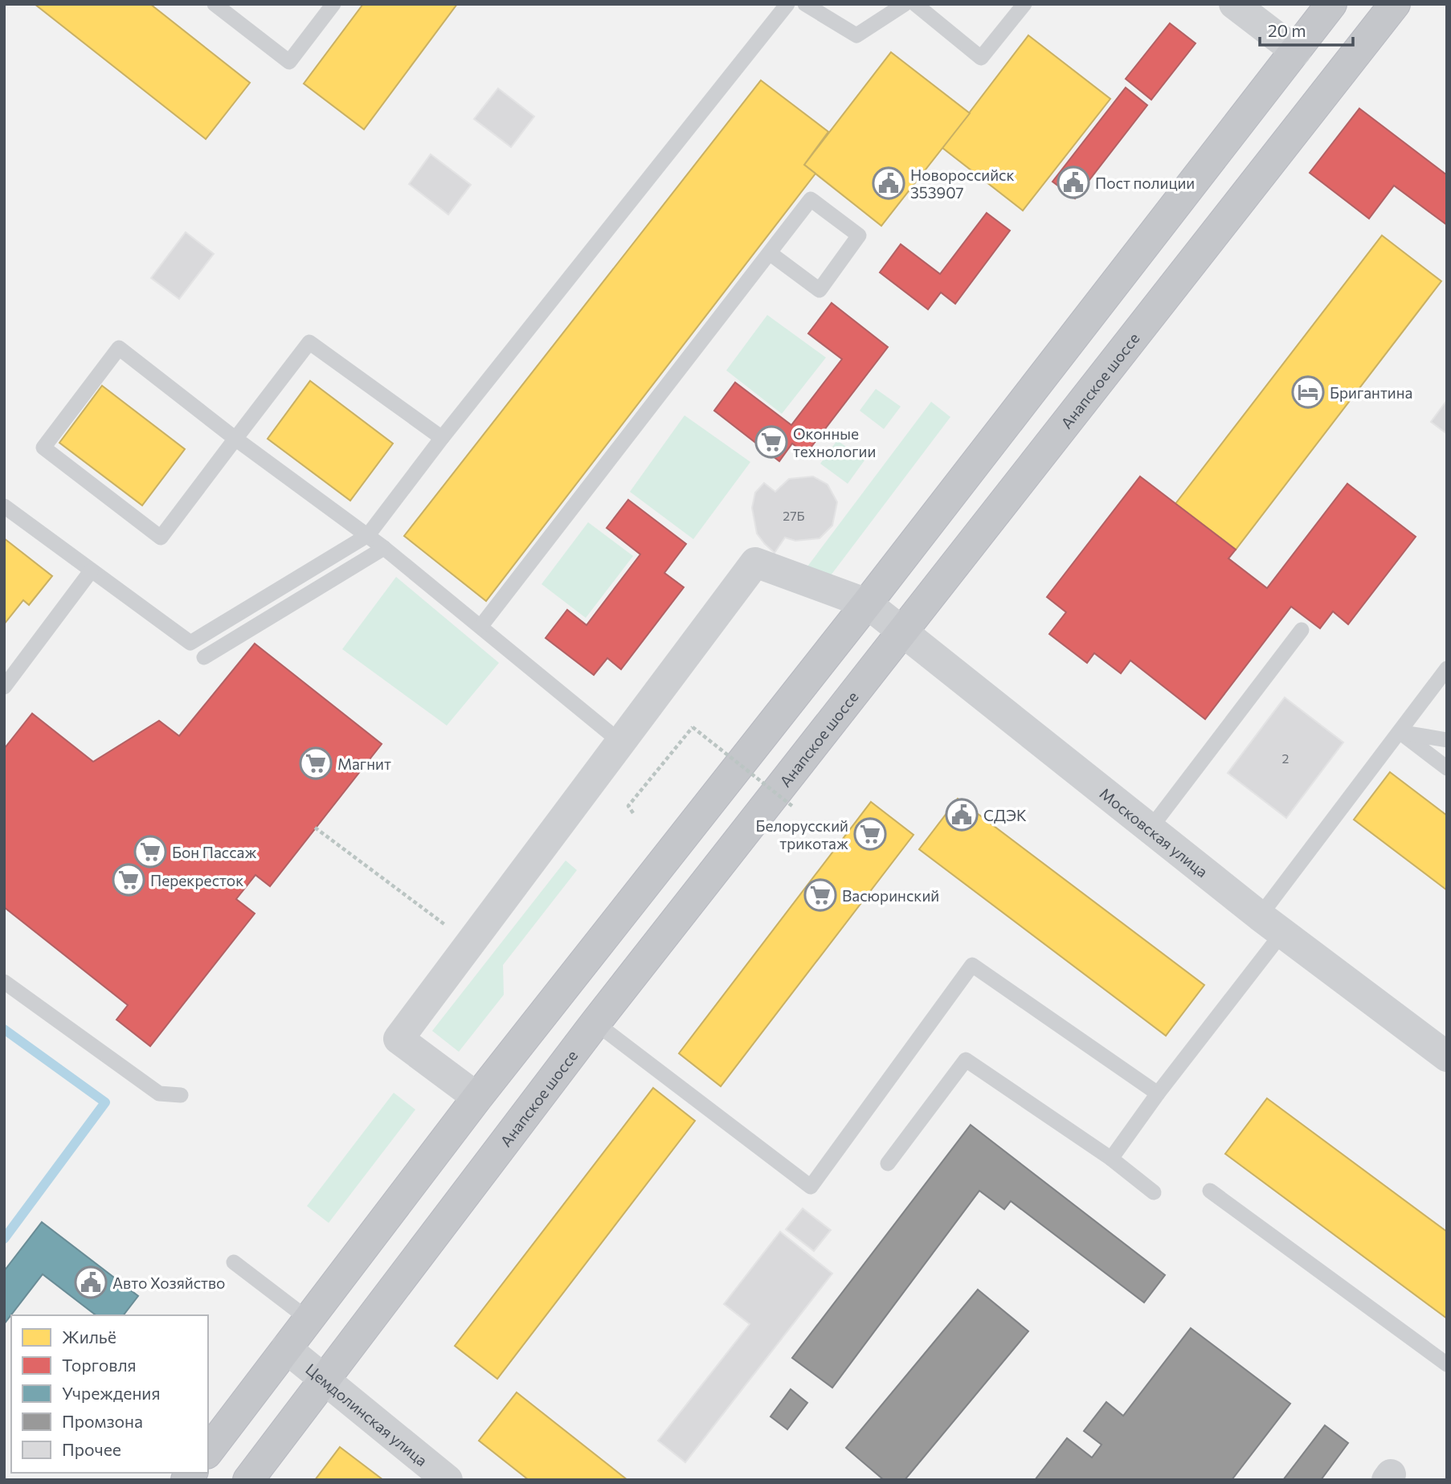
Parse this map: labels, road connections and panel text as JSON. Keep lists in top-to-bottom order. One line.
{"streets":{"highway":["Анапское шоссе"],"street":["Московская улица","Цемдолинская улица"]},"crossings":[["Анапское шоссе","Московская улица"],["Анапское шоссе","Цемдолинская улица"]],"places":{"public building":["Пост полиции","Новороссийск 353907","СДЭК","Авто Хозяйство"],"hotel":["Бригантина"],"supermarket":["Оконные технологии","Магнит","Белорусский трикотаж","Бон Пассаж","Перекресток","Васюринский"]},"house_numbers":["27Б","2"],"legend":["Жильё","Торговля","Учреждения","Промзона","Прочее"],"scale_bar":"20 m"}
